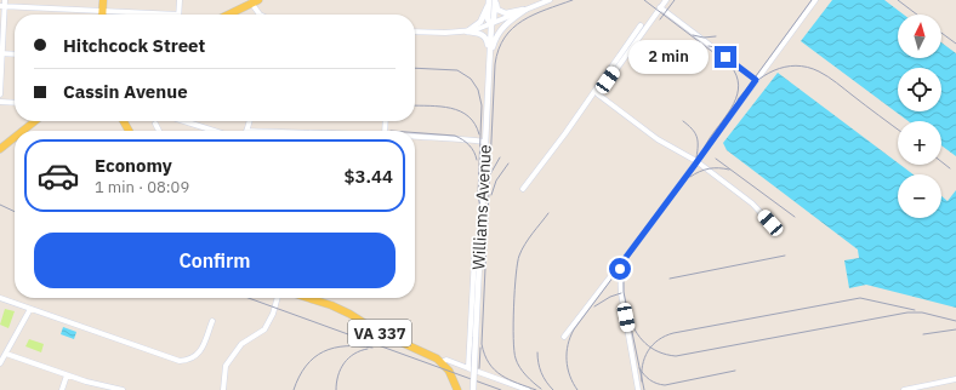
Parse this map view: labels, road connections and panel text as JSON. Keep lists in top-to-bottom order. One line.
{"streets":{"main road":["VA 337"],"street":["Williams Avenue"]},"north":"top","page":{"map_buttons":["+","−"],"banner":["Hitchcock Street","Cassin Avenue"],"bubble":"2 min","list":[{"name":"Economy","note":"1 min · 08:09","value":"$3.44"}],"buttons":"Confirm"}}
